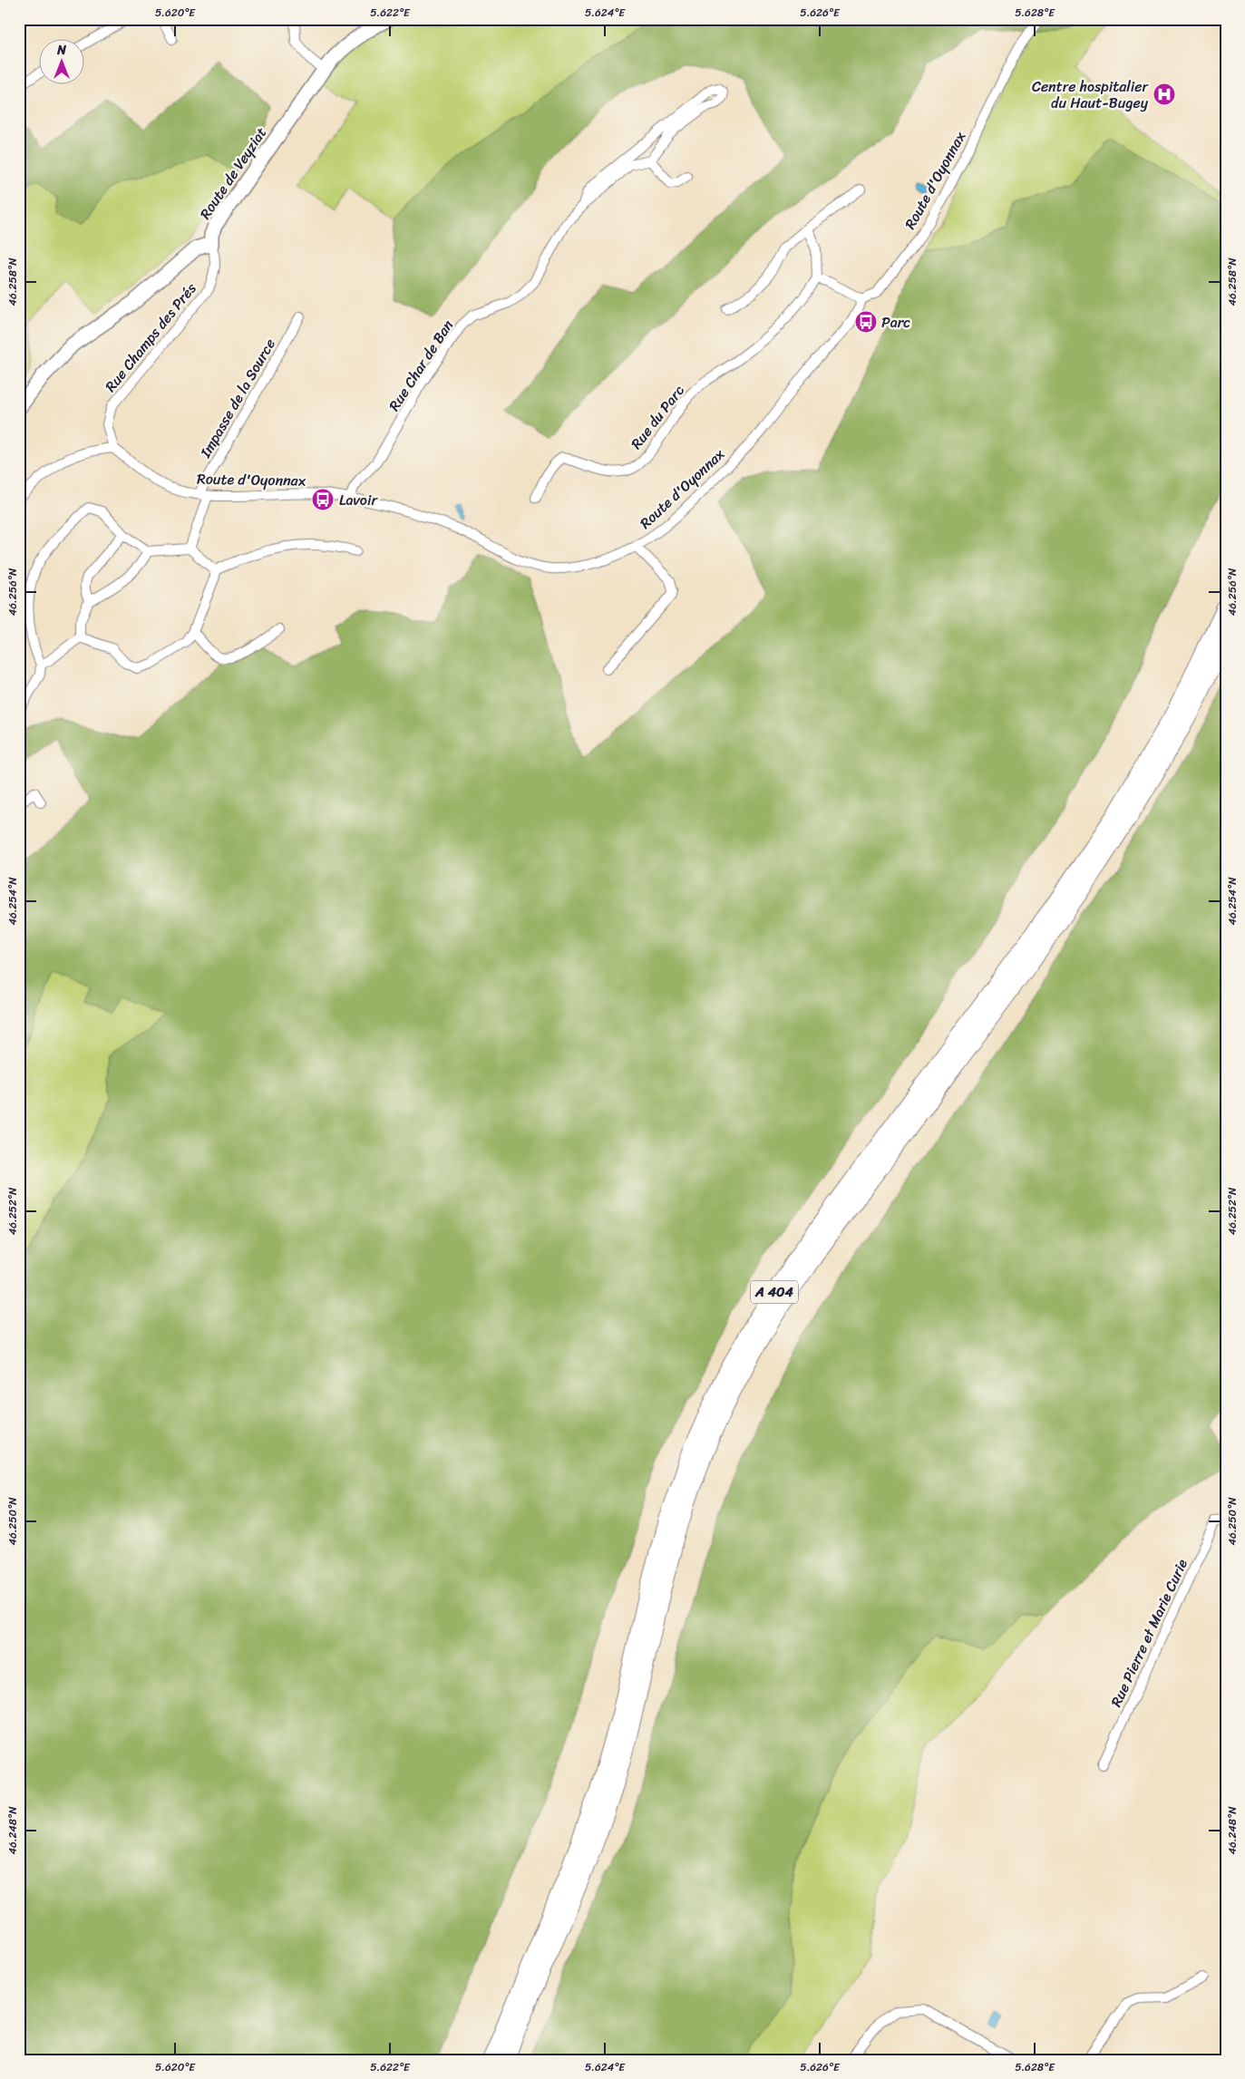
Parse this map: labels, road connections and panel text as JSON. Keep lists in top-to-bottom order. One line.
{"streets":{"highway":["A 404"],"street":["Route de Veyziat","Route d'Oyonnax","Rue Champs des Prés","Rue Char de Ban","Impasse de la Source","Rue du Parc","Rue Pierre et Marie Curie"]},"crossings":[["Route de Veyziat","Rue Champs des Prés"],["Route d'Oyonnax","Rue Champs des Prés"],["Route d'Oyonnax","Rue Char de Ban"],["Route d'Oyonnax","Impasse de la Source"]],"places":{"hospital":["Centre hospitalier du Haut-Bugey"],"bus stop":["Parc","Lavoir"]},"north":"top","coordinates":["5.620°E","5.622°E","5.624°E","5.626°E","5.628°E","46.258°N","46.256°N","46.254°N","46.252°N","46.250°N","46.248°N"]}
